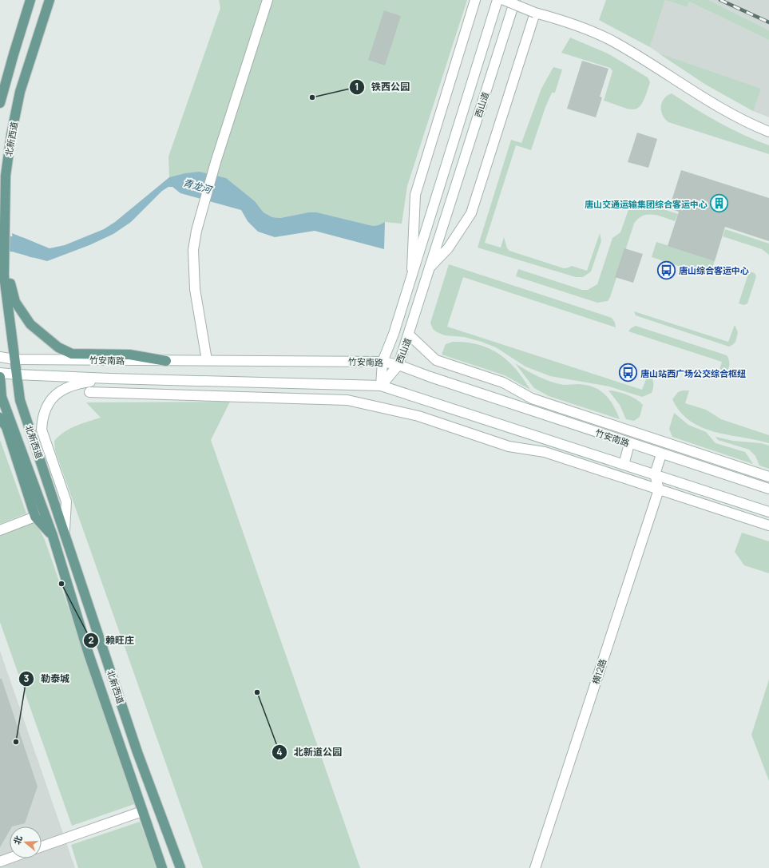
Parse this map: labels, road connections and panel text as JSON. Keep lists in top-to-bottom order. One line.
{"streets":{"main road":["北新西道"],"street":["西山道","竹安南路","横12路"]},"crossings":[["西山道","竹安南路"],["北新西道","竹安南路"]],"water":["青龙河"],"places":{"other":["铁西公园","赖旺庄","北新道公园","勒泰城"],"building":["唐山交通运输集团综合客运中心"],"bus stop":["唐山综合客运中心","唐山站西广场公交综合枢纽"]},"north":"left"}
